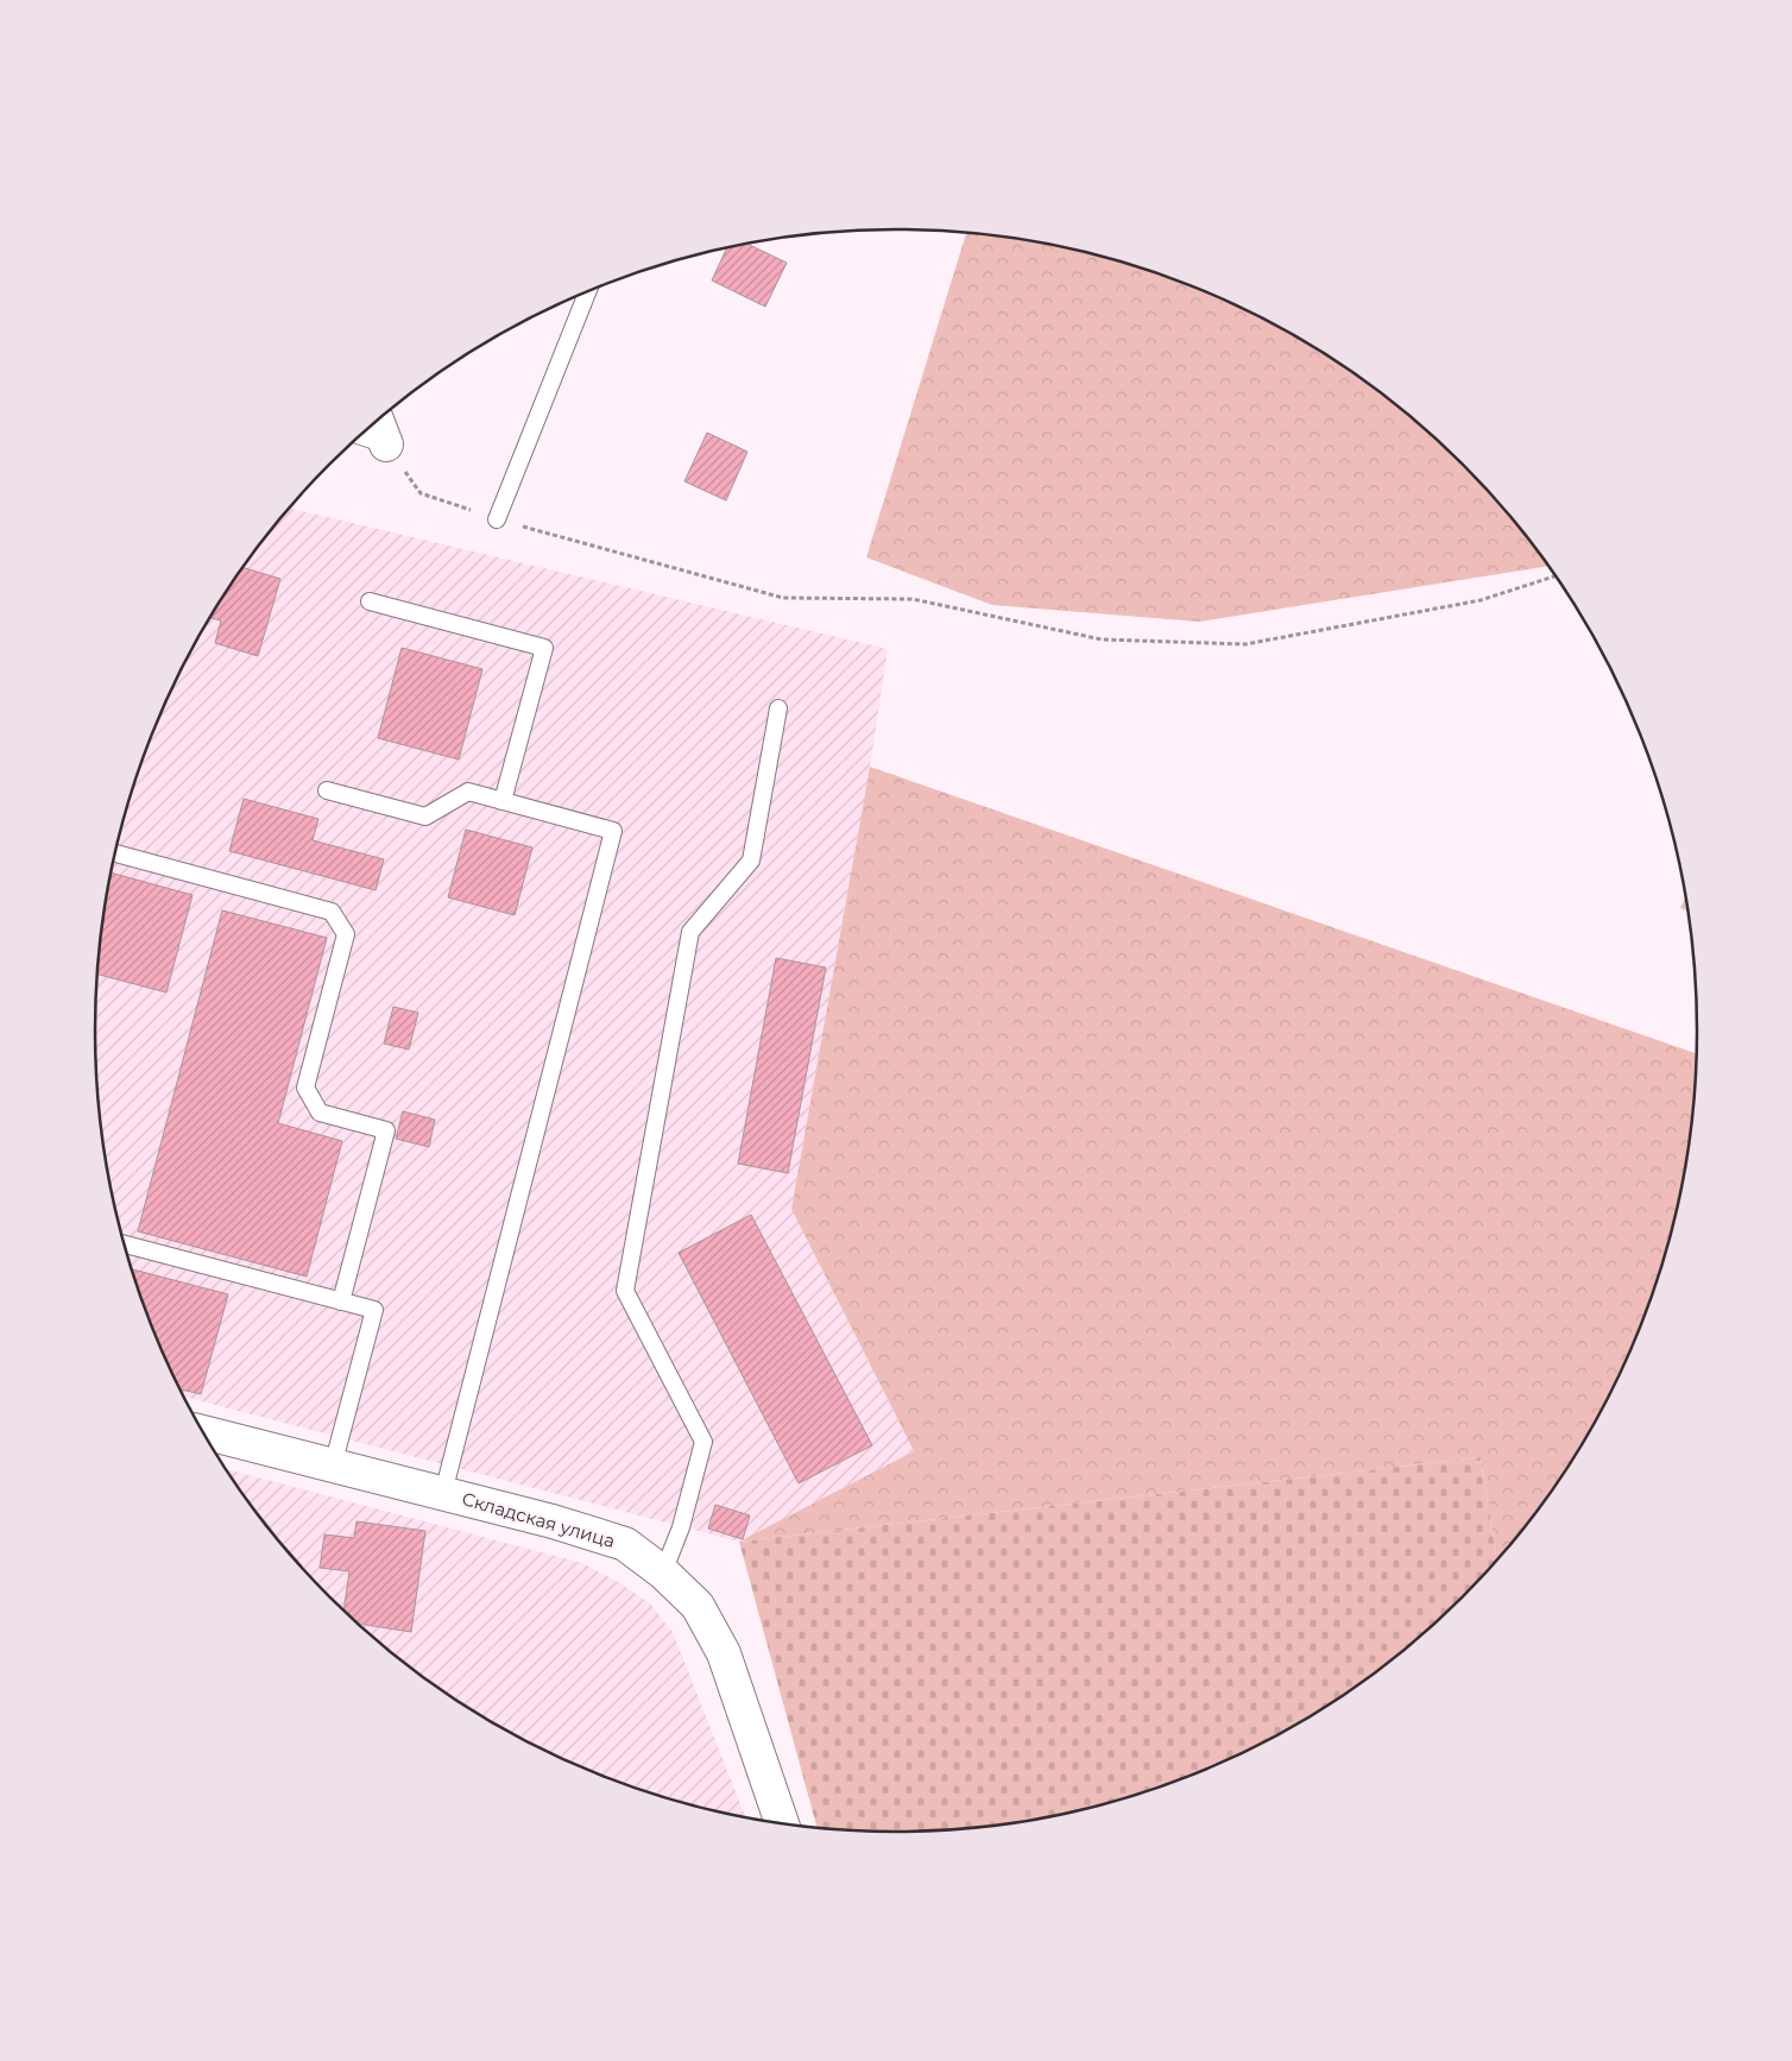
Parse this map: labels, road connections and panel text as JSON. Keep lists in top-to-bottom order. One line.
{"streets":{"street":["Складская улица"]}}
